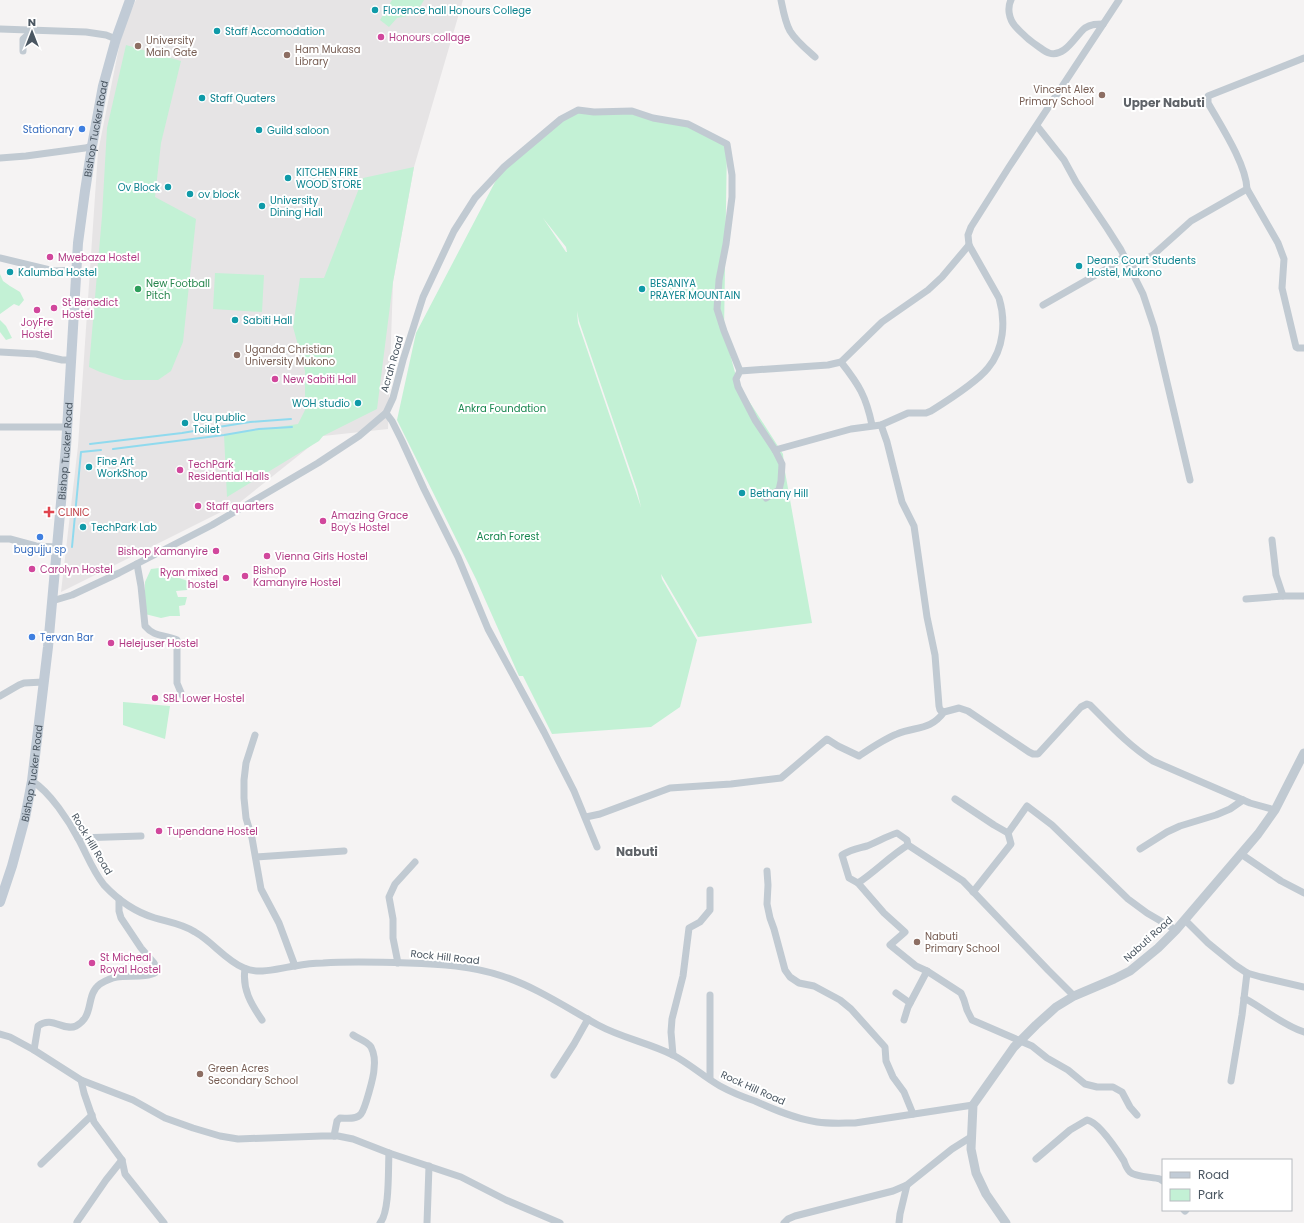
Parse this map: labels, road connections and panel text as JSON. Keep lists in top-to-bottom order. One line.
{"streets":{"main road":["Bishop Tucker Road"],"street":["Acrah Road","Rock Hill Road","Nabuti Road"]},"crossings":[["Bishop Tucker Road","Acrah Road"],["Bishop Tucker Road","Rock Hill Road"],["Rock Hill Road","Nabuti Road"]],"districts":["Upper Nabuti","Nabuti"],"parks":["Ankra Foundation","Acrah Forest"],"places":{"other":["Florence hall Honours College","Staff Accomodation","Honours collage","University Main Gate","Ham Mukasa Library","Vincent Alex Primary School","Staff Quaters","Stationary","Guild saloon","KITCHEN FIRE WOOD STORE","Ov Block","ov block","University Dining Hall","Mwebaza Hostel","Deans Court Students Hostel, Mukono","Kalumba Hostel","New Football Pitch","BESANIYA PRAYER MOUNTAIN","St Benedict Hostel","JoyFre Hostel","Sabiti Hall","Uganda Christian University Mukono","New Sabiti Hall","WOH studio","Ucu public Toilet","Fine Art WorkShop","TechPark Residential Halls","Bethany Hill","Staff quarters","Amazing Grace Boy's Hostel","TechPark Lab","bugujju sp","Bishop Kamanyire","Vienna Girls Hostel","Carolyn Hostel","Bishop Kamanyire Hostel","Ryan mixed hostel","Tervan Bar","Helejuser Hostel","SBL Lower Hostel","Tupendane Hostel","Nabuti Primary School","St Micheal Royal Hostel","Green Acres Secondary School"],"health":["CLINIC"]},"legend":["Road","Park"],"north":"top"}
